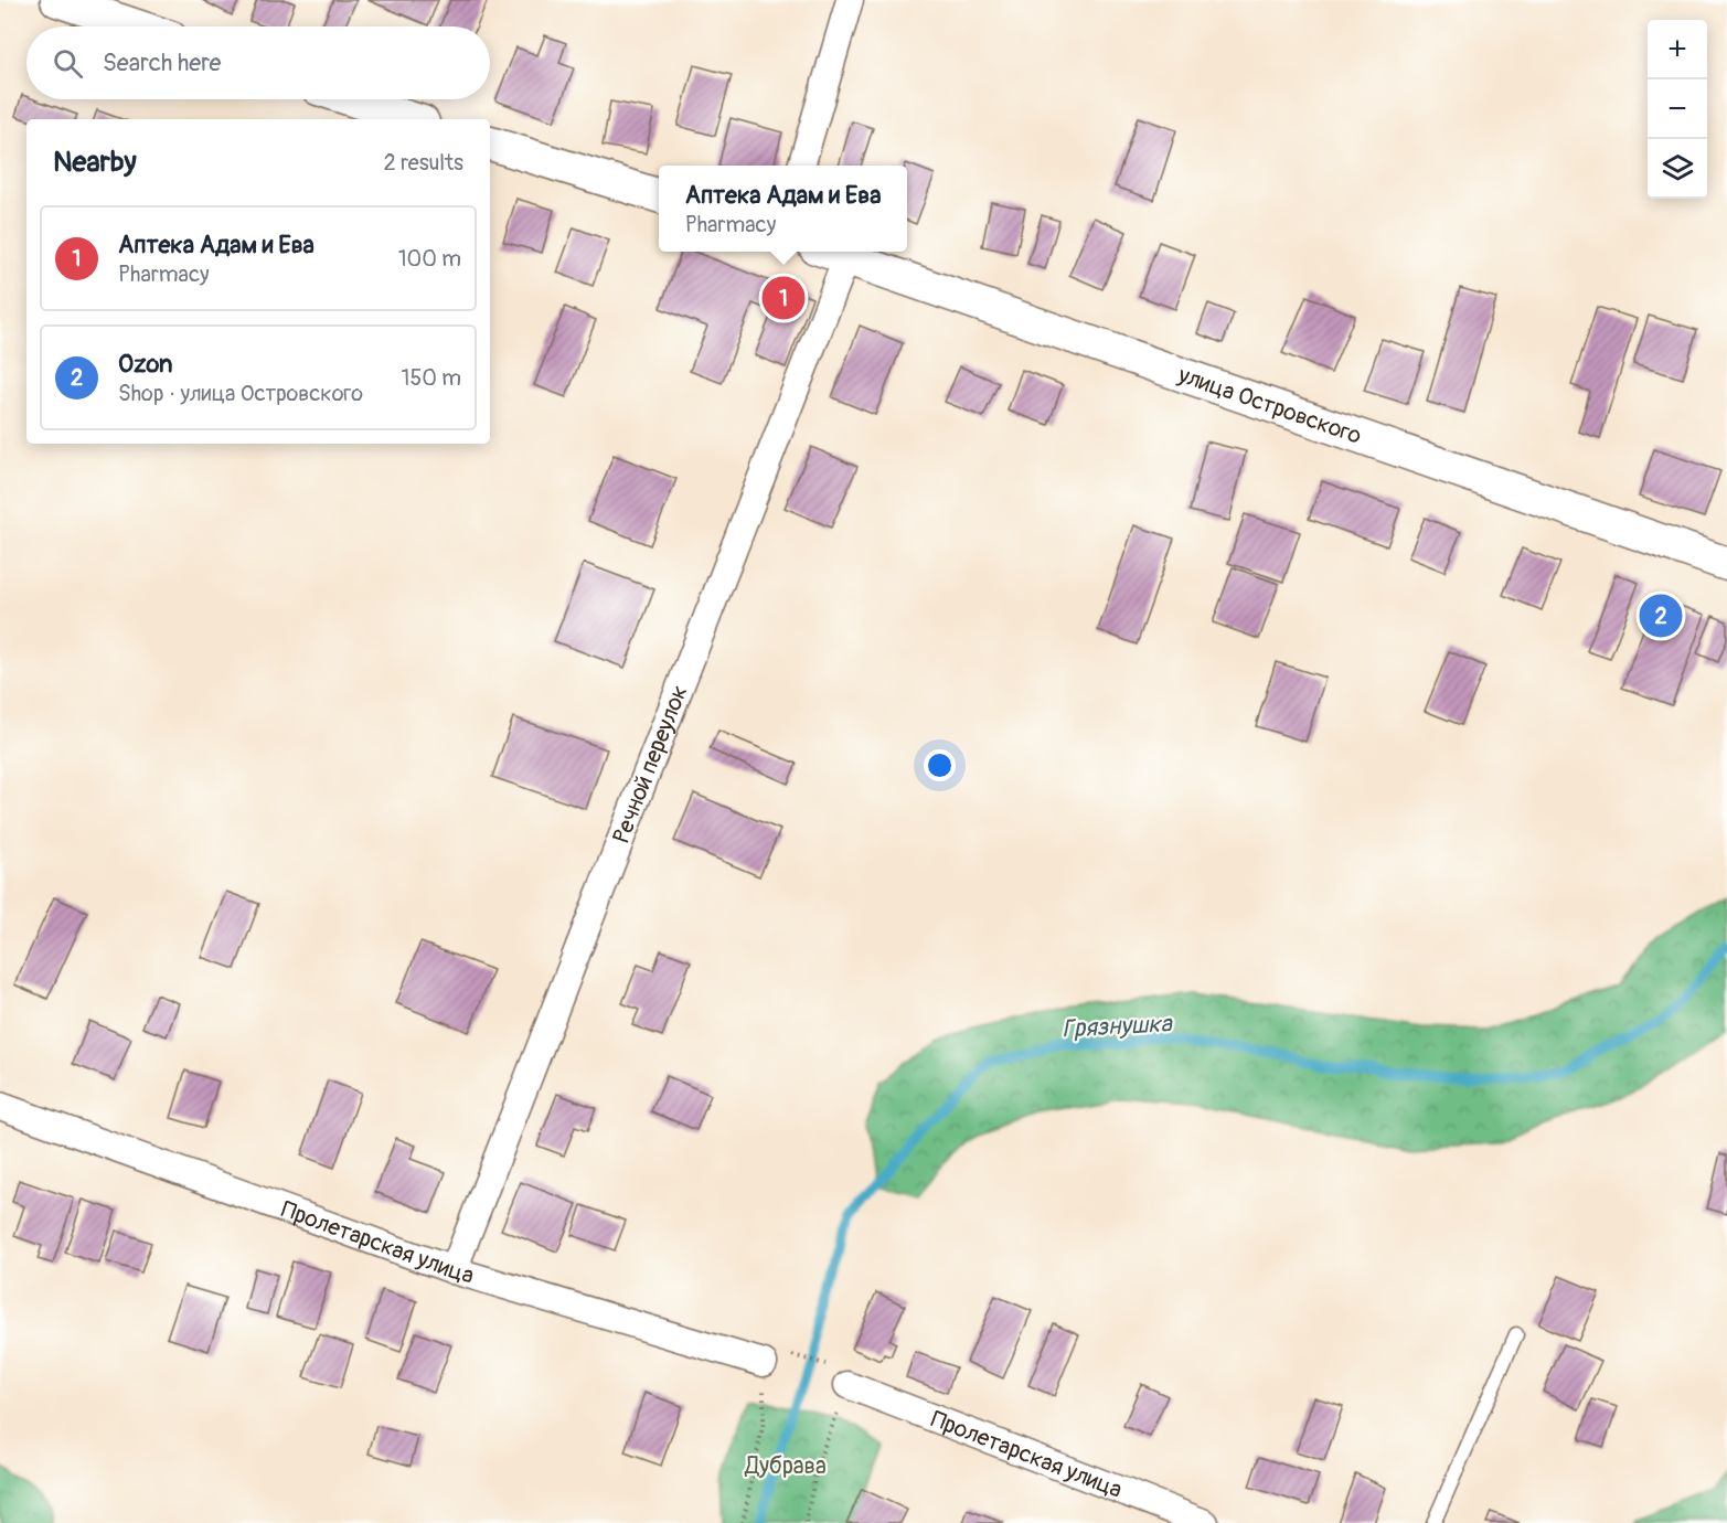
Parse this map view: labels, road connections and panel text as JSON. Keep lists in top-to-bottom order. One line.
{"streets":{"street":["улица Островского","Речной переулок","Пролетарская улица"]},"crossings":[["улица Островского","Речной переулок"],["Речной переулок","Пролетарская улица"]],"water":["Грязнушка"],"parks":["Дубрава"],"page":{"map_buttons":["+","−"],"search":"Search here","heading":["Nearby","2 results"],"popup":["Аптека Адам и Ева","Pharmacy"],"list":[{"mark":"1","name":"Аптека Адам и Ева","note":"Pharmacy","value":"100 m"},{"mark":"2","name":"Ozon","note":"Shop · улица Островского","value":"150 m"}],"pins":["1","2"]}}
